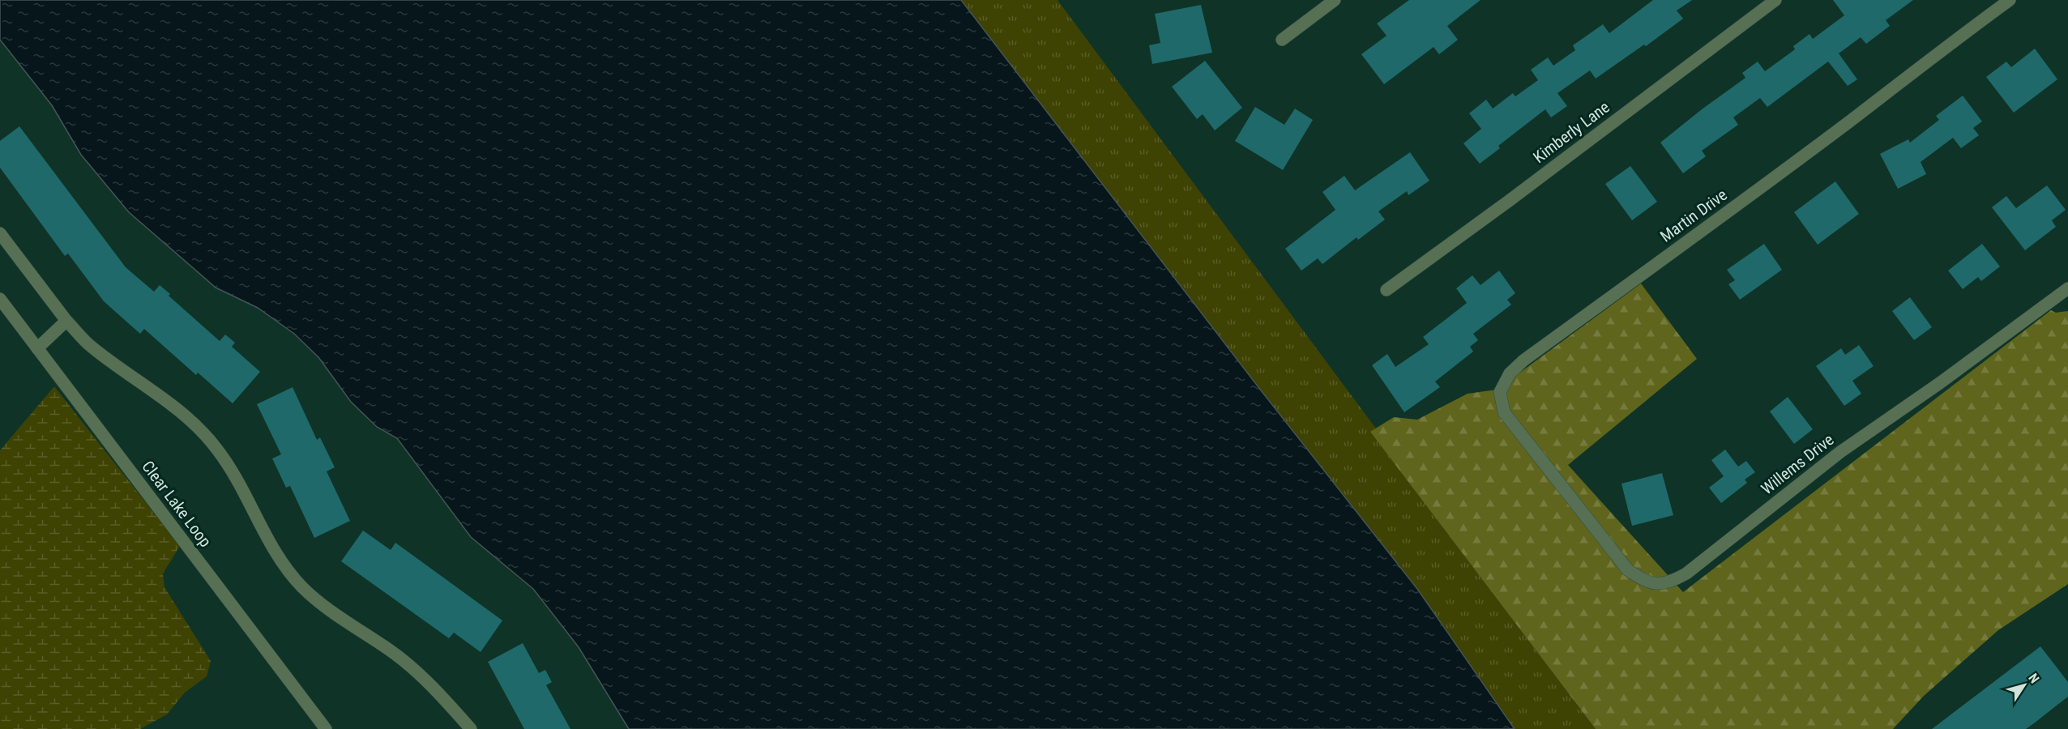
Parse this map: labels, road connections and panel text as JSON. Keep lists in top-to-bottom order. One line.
{"streets":{"street":["Kimberly Lane","Martin Drive","Willems Drive","Clear Lake Loop"]},"crossings":[["Martin Drive","Willems Drive"]],"north":"top right"}
